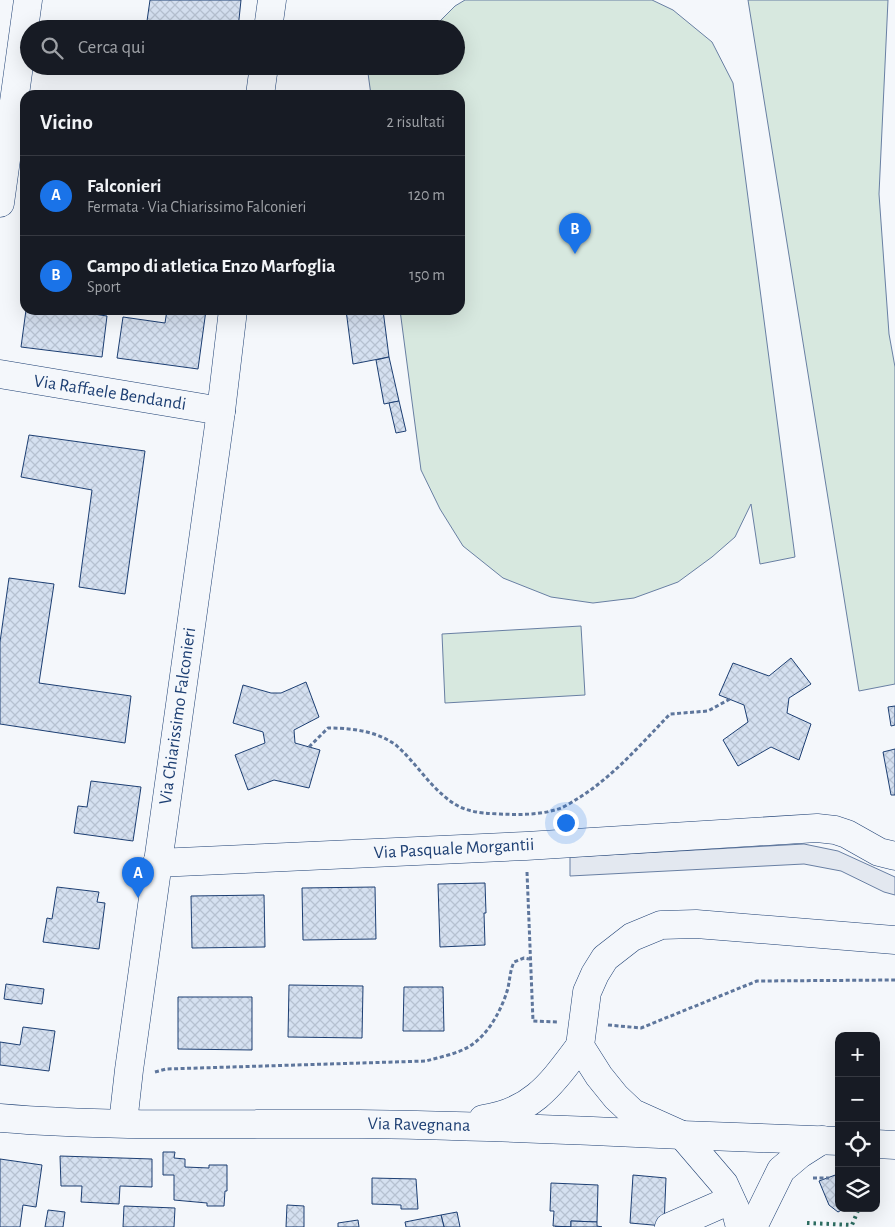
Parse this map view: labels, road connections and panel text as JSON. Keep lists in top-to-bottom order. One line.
{"streets":{"street":["Via Raffaele Bendandi","Via Chiarissimo Falconieri","Via Pasquale Morgantii","Via Ravegnana"]},"crossings":[["Via Raffaele Bendandi","Via Chiarissimo Falconieri"],["Via Chiarissimo Falconieri","Via Pasquale Morgantii"],["Via Chiarissimo Falconieri","Via Ravegnana"]],"page":{"search":"Cerca qui","heading":["Vicino","2 risultati"],"list":[{"mark":"A","name":"Falconieri","note":"Fermata · Via Chiarissimo Falconieri","value":"120 m"},{"mark":"B","name":"Campo di atletica Enzo Marfoglia","note":"Sport","value":"150 m"}],"pins":["B","A"],"map_buttons":["+","−"]}}
